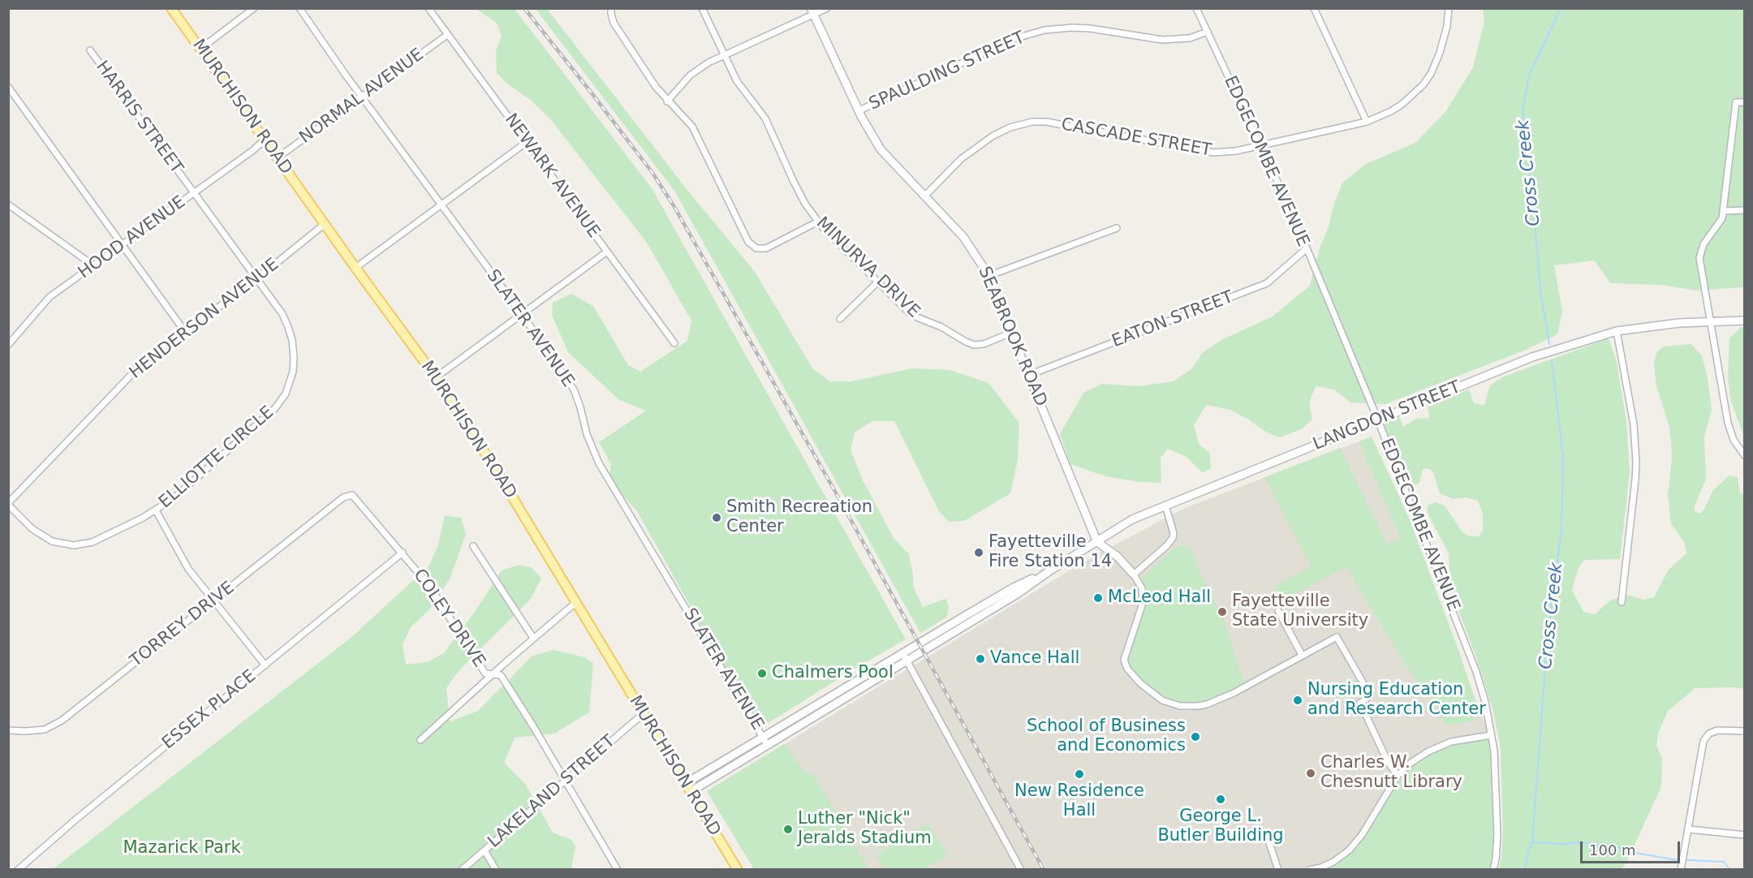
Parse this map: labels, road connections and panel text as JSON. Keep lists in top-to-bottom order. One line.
{"streets":{"main road":["MURCHISON ROAD"],"street":["SPAULDING STREET","NORMAL AVENUE","HARRIS STREET","CASCADE STREET","EDGECOMBE AVENUE","NEWARK AVENUE","HOOD AVENUE","MINURVA DRIVE","HENDERSON AVENUE","EATON STREET","SLATER AVENUE","SEABROOK ROAD","LANGDON STREET","ELLIOTTE CIRCLE","COLEY DRIVE","TORREY DRIVE","ESSEX PLACE","LAKELAND STREET"]},"crossings":[["SPAULDING STREET","EDGECOMBE AVENUE"],["SPAULDING STREET","SEABROOK ROAD"],["NORMAL AVENUE","MURCHISON ROAD"],["NORMAL AVENUE","NEWARK AVENUE"],["NORMAL AVENUE","SLATER AVENUE"],["MURCHISON ROAD","HOOD AVENUE"],["MURCHISON ROAD","HENDERSON AVENUE"],["MURCHISON ROAD","LANGDON STREET"],["MURCHISON ROAD","LAKELAND STREET"],["HARRIS STREET","HOOD AVENUE"],["HARRIS STREET","HENDERSON AVENUE"],["HARRIS STREET","ELLIOTTE CIRCLE"],["CASCADE STREET","EDGECOMBE AVENUE"],["CASCADE STREET","SEABROOK ROAD"],["EDGECOMBE AVENUE","EATON STREET"],["EDGECOMBE AVENUE","LANGDON STREET"],["MINURVA DRIVE","SEABROOK ROAD"],["HENDERSON AVENUE","ELLIOTTE CIRCLE"],["EATON STREET","SEABROOK ROAD"],["SLATER AVENUE","LANGDON STREET"],["SEABROOK ROAD","LANGDON STREET"],["COLEY DRIVE","TORREY DRIVE"],["COLEY DRIVE","ESSEX PLACE"],["COLEY DRIVE","LAKELAND STREET"]],"water":["Cross Creek"],"parks":["Mazarick Park"],"places":["Smith Recreation Center","Fayetteville Fire Station 14","McLeod Hall","Fayetteville State University","Vance Hall","Chalmers Pool","Nursing Education and Research Center","School of Business and Economics","Charles W. Chesnutt Library","New Residence Hall","George L. Butler Building","Luther \"Nick\" Jeralds Stadium"],"scale_bar":"100 m"}
